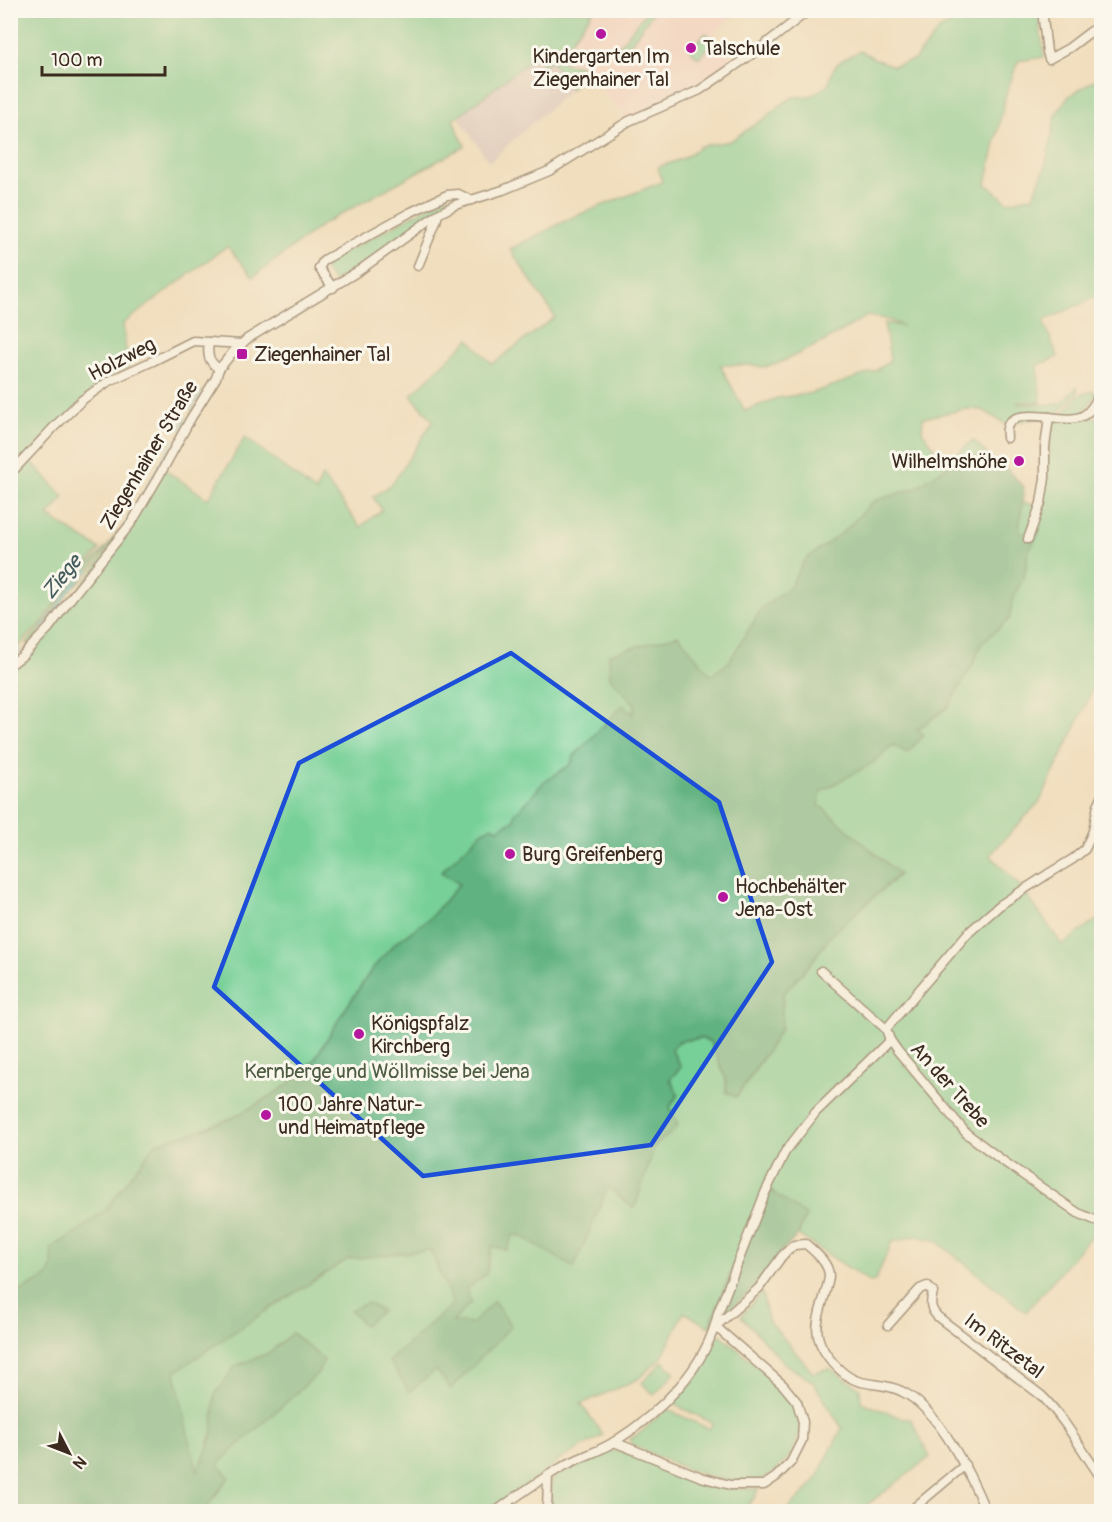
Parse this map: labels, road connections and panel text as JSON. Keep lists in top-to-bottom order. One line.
{"streets":{"street":["Holzweg","Ziegenhainer Straße","An der Trebe","Im Ritzetal"]},"crossings":[["Holzweg","Ziegenhainer Straße"]],"water":["Ziege"],"parks":["Kernberge und Wöllmisse bei Jena"],"places":{"other":["Kindergarten Im Ziegenhainer Tal","Talschule","Wilhelmshöhe","Burg Greifenberg","Hochbehälter Jena-Ost","Königspfalz Kirchberg","100 Jahre Natur- und Heimatpflege"],"transit":["Ziegenhainer Tal"]},"scale_bar":"100 m","north":"bottom right"}
